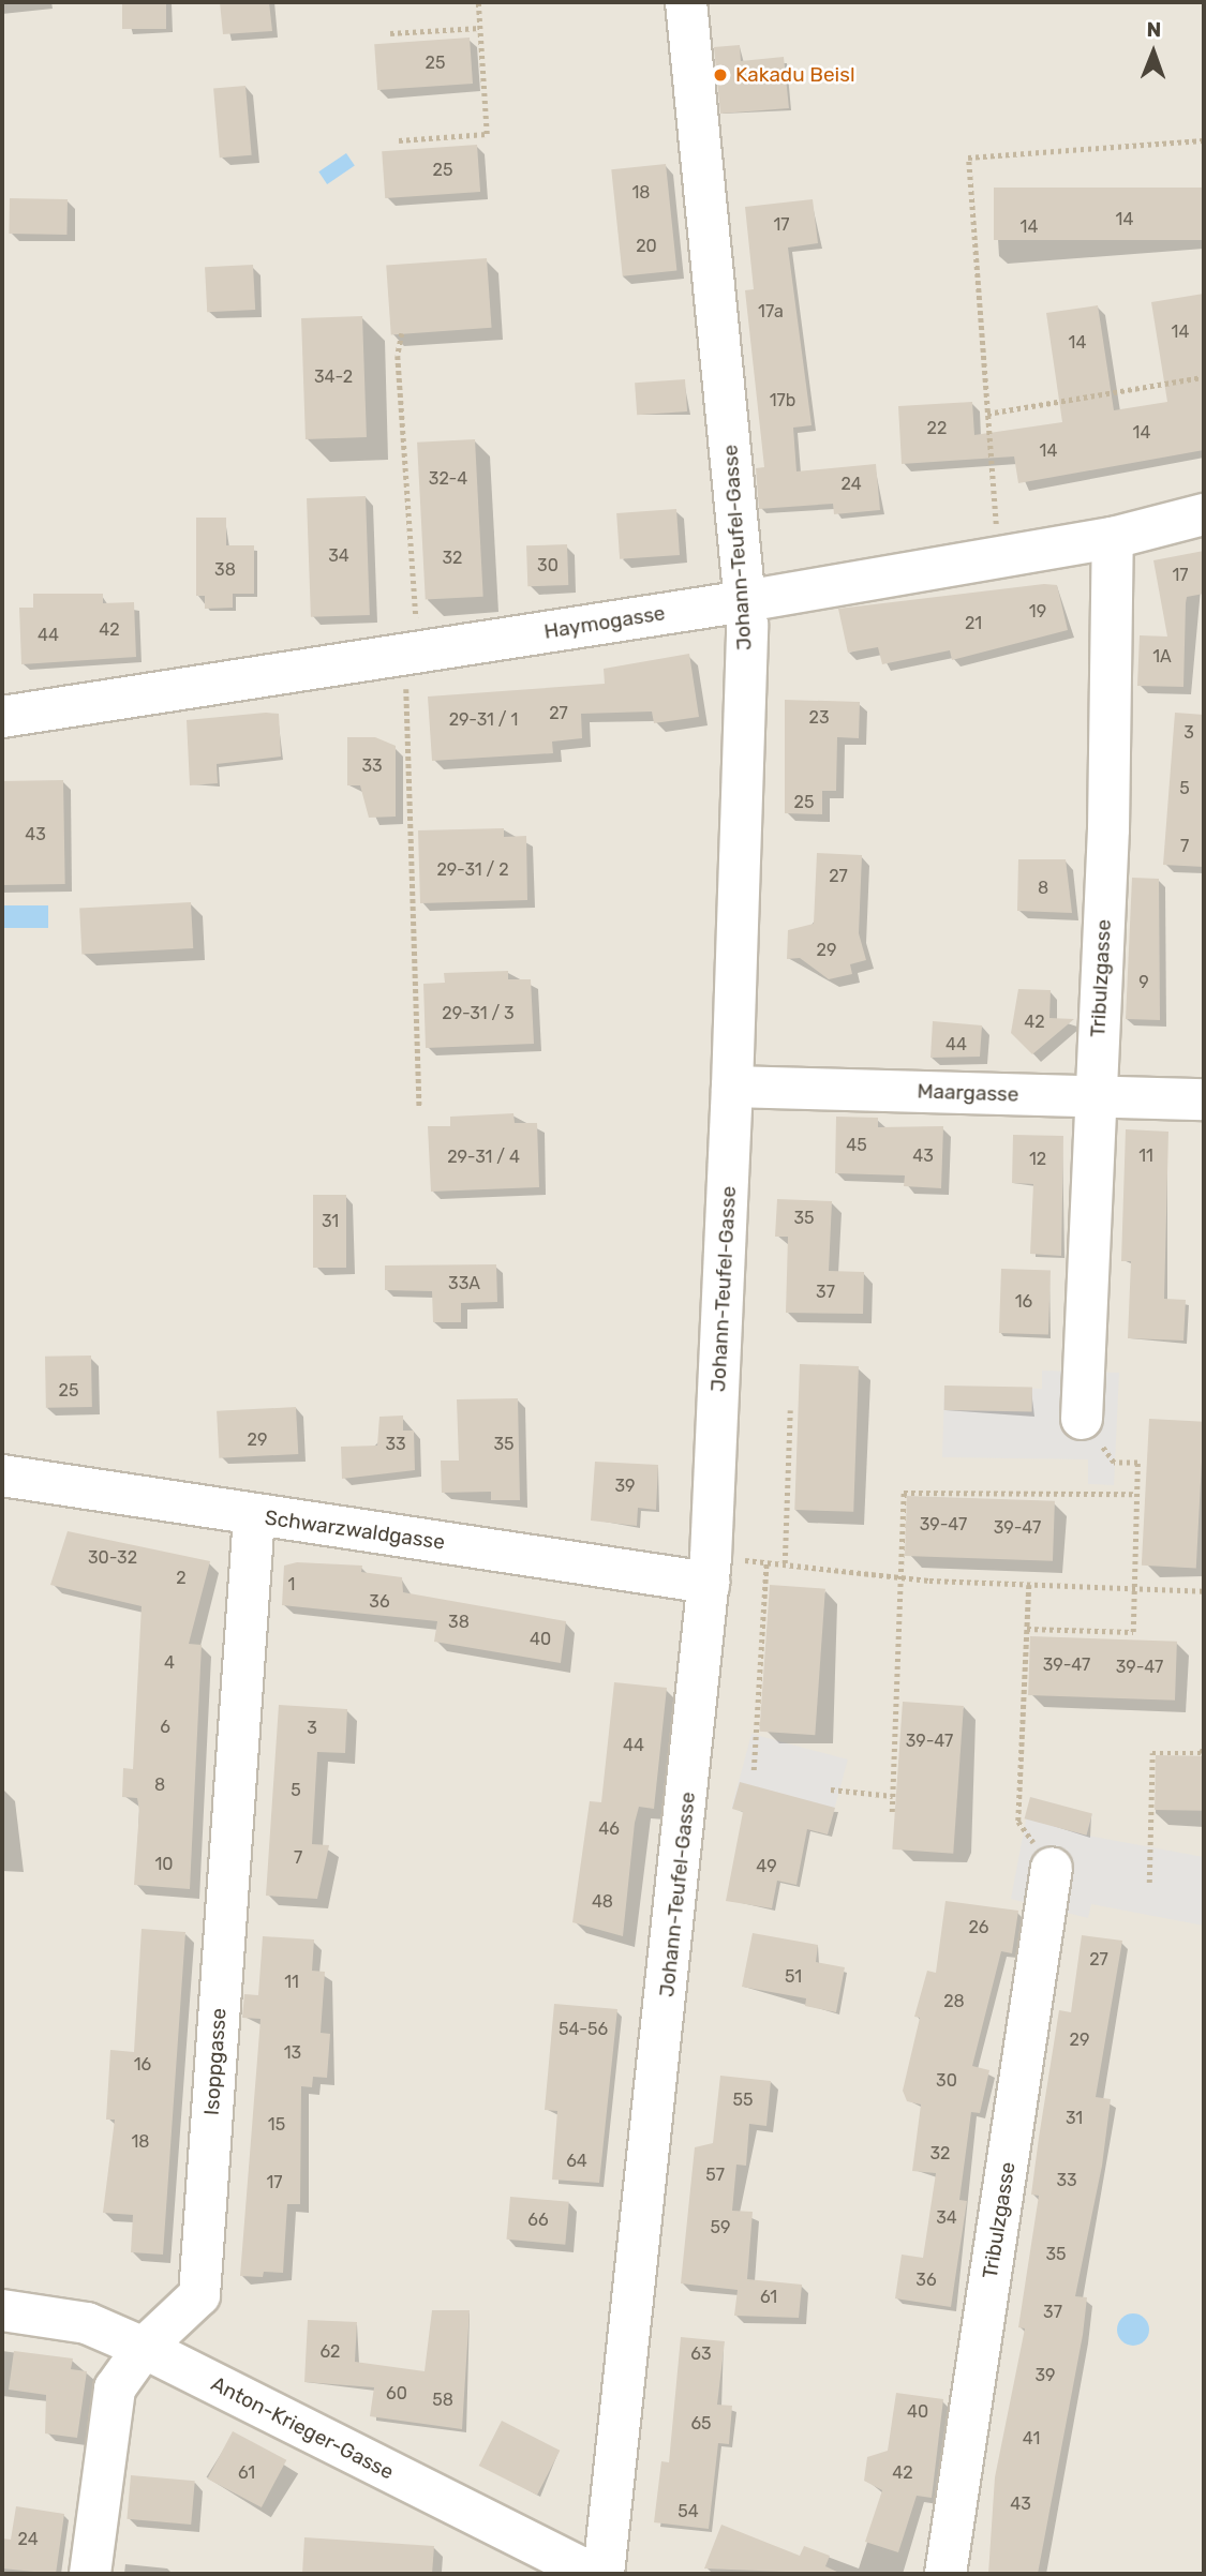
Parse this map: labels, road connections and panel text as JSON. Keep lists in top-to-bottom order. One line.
{"streets":{"street":["Johann-Teufel-Gasse","Haymogasse","Tribulzgasse","Maargasse","Schwarzwaldgasse","Isoppgasse","Anton-Krieger-Gasse"]},"crossings":[["Johann-Teufel-Gasse","Haymogasse"],["Johann-Teufel-Gasse","Maargasse"],["Johann-Teufel-Gasse","Schwarzwaldgasse"],["Haymogasse","Tribulzgasse"],["Tribulzgasse","Maargasse"],["Schwarzwaldgasse","Isoppgasse"],["Isoppgasse","Anton-Krieger-Gasse"]],"places":["Kakadu Beisl"],"house_numbers":["25","25","18","14","17","14","20","17a","14","14","34-2","17b","22","14","14","32-4","24","34","32","30","38","17","19","21","42","44","1A","27","23","29-31 / 1","3","33","5","25","43","7","29-31 / 2","27","8","29","9","29-31 / 3","42","44","45","43","11","29-31 / 4","12","35","31","33A","37","16","25","29","33","35","39","39-47","39-47","30-32","2","1","36","38","40","4","39-47","39-47","6","3","39-47","44","8","5","46","7","10","49","48","26","27","51","11","28","54-56","29","13","16","30","55","31","15","18","32","64","57","33","17","34","66","59","35","36","61","37","62","63","39","60","58","40","65","41","61","42","43","54","24"],"north":"top"}
